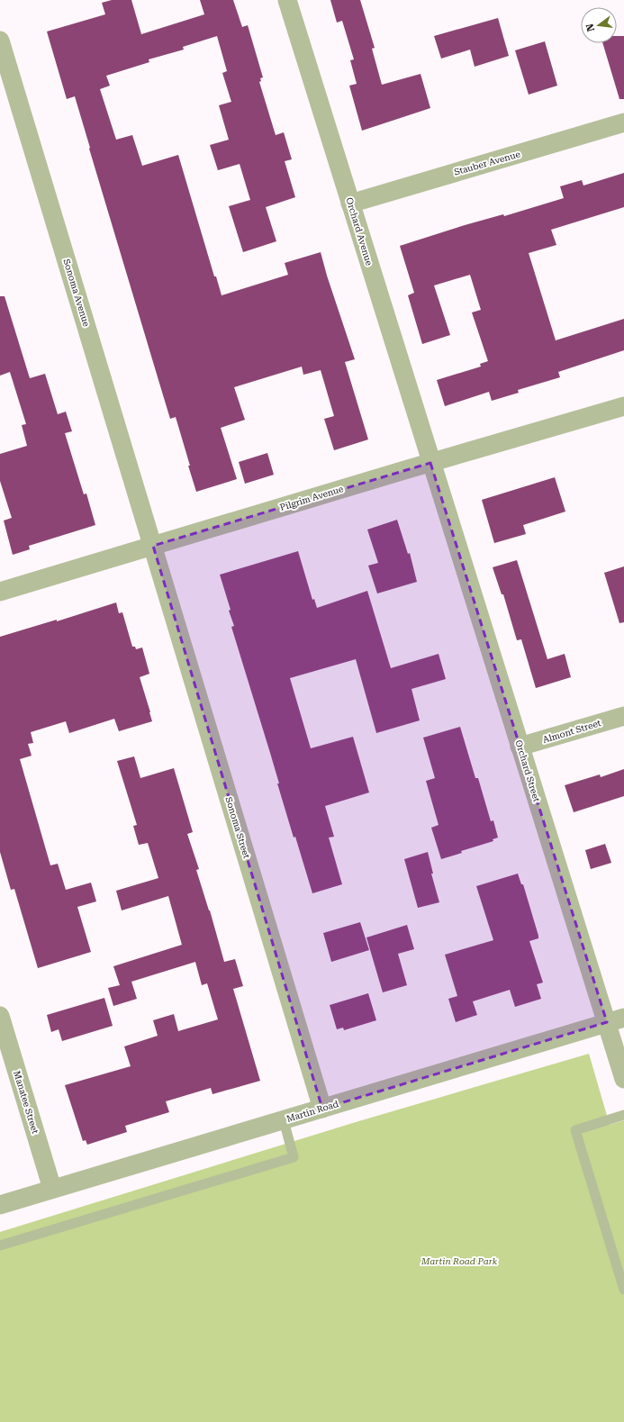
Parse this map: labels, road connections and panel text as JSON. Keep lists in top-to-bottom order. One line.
{"streets":{"street":["Stauber Avenue","Orchard Avenue","Sonoma Avenue","Pilgrim Avenue","Almont Street","Orchard Street","Sonoma Street","Manatee Street","Martin Road"]},"crossings":[["Stauber Avenue","Orchard Avenue"],["Orchard Avenue","Pilgrim Avenue"],["Orchard Avenue","Orchard Street"],["Sonoma Avenue","Pilgrim Avenue"],["Sonoma Avenue","Sonoma Street"],["Pilgrim Avenue","Orchard Street"],["Pilgrim Avenue","Sonoma Street"],["Almont Street","Orchard Street"],["Orchard Street","Martin Road"],["Sonoma Street","Martin Road"],["Manatee Street","Martin Road"]],"parks":["Martin Road Park"],"north":"left"}
